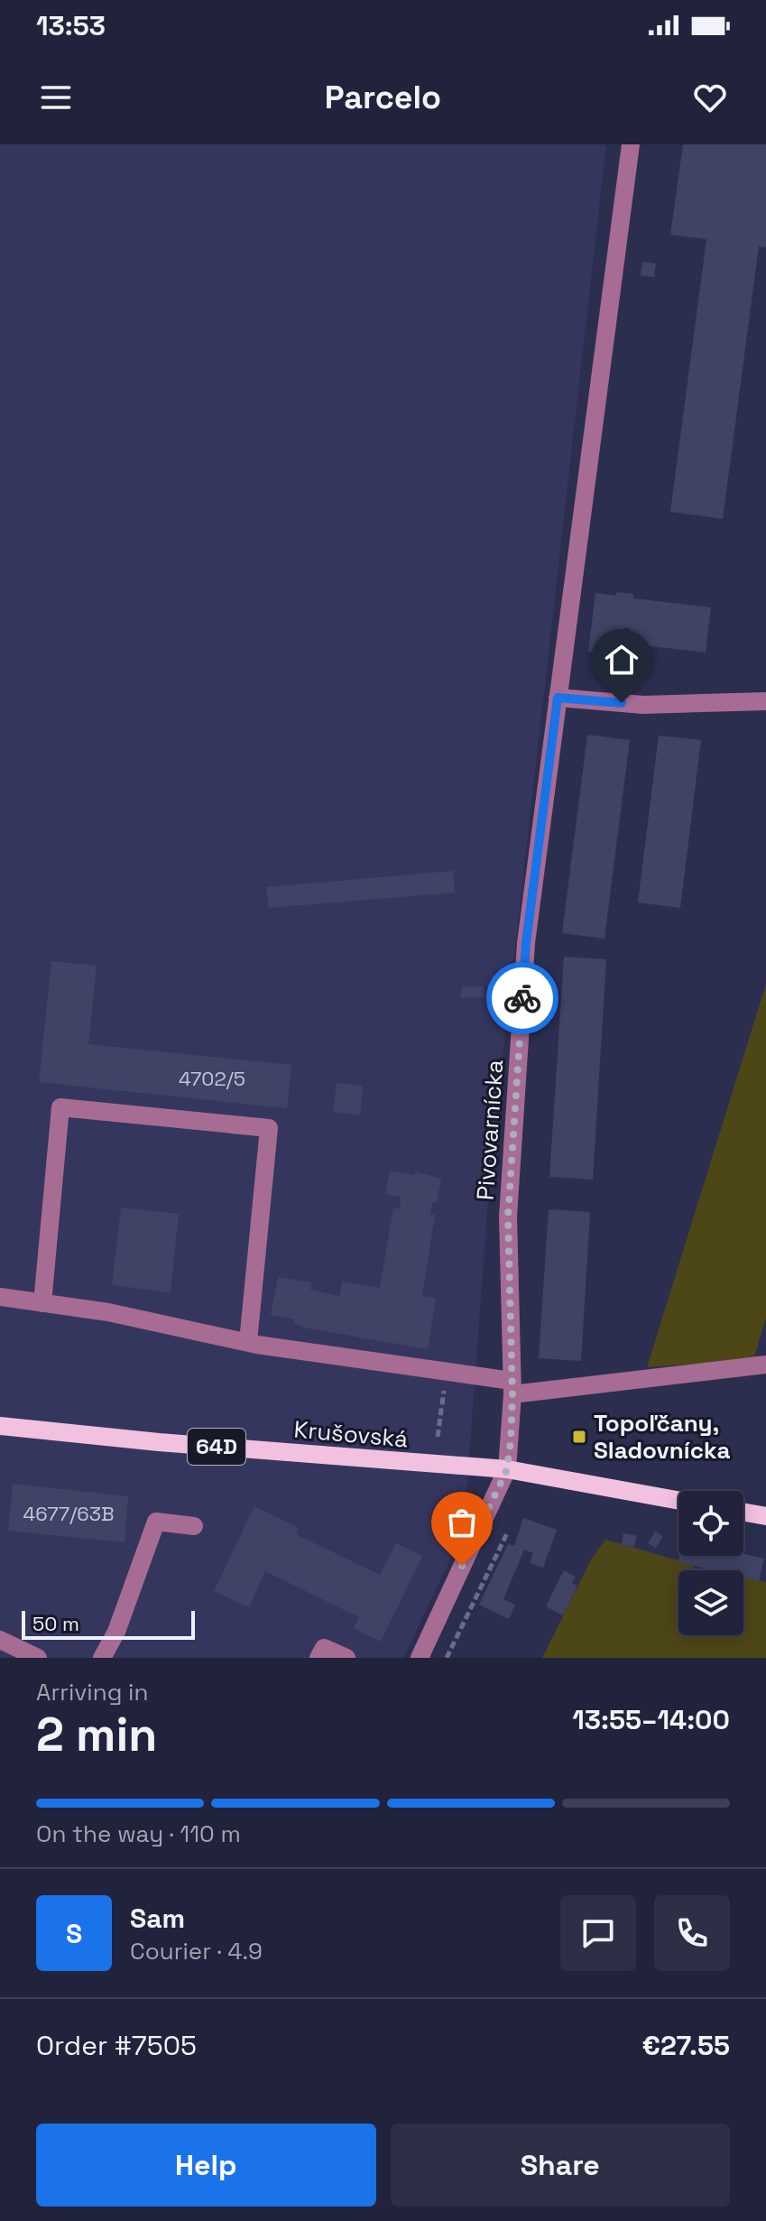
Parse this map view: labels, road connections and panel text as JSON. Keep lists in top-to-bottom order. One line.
{"streets":{"main road":["Krušovská","64D"],"street":["Pivovarnícka"]},"crossings":[["Pivovarnícka","Krušovská"]],"places":{"transit":["Topoľčany, Sladovnícka"]},"house_numbers":["4702/5","4677/63B"],"scale_bar":"50 m","page":{"status":"13:53","header":"Parcelo","scale":"50 m","heading":["2 min","Arriving in","13:55–14:00"],"panel":["Sam","Courier · 4.9","Order #7505","€27.55"],"bar":"On the way · 110 m","round":"S","buttons":["Help","Share"]}}
